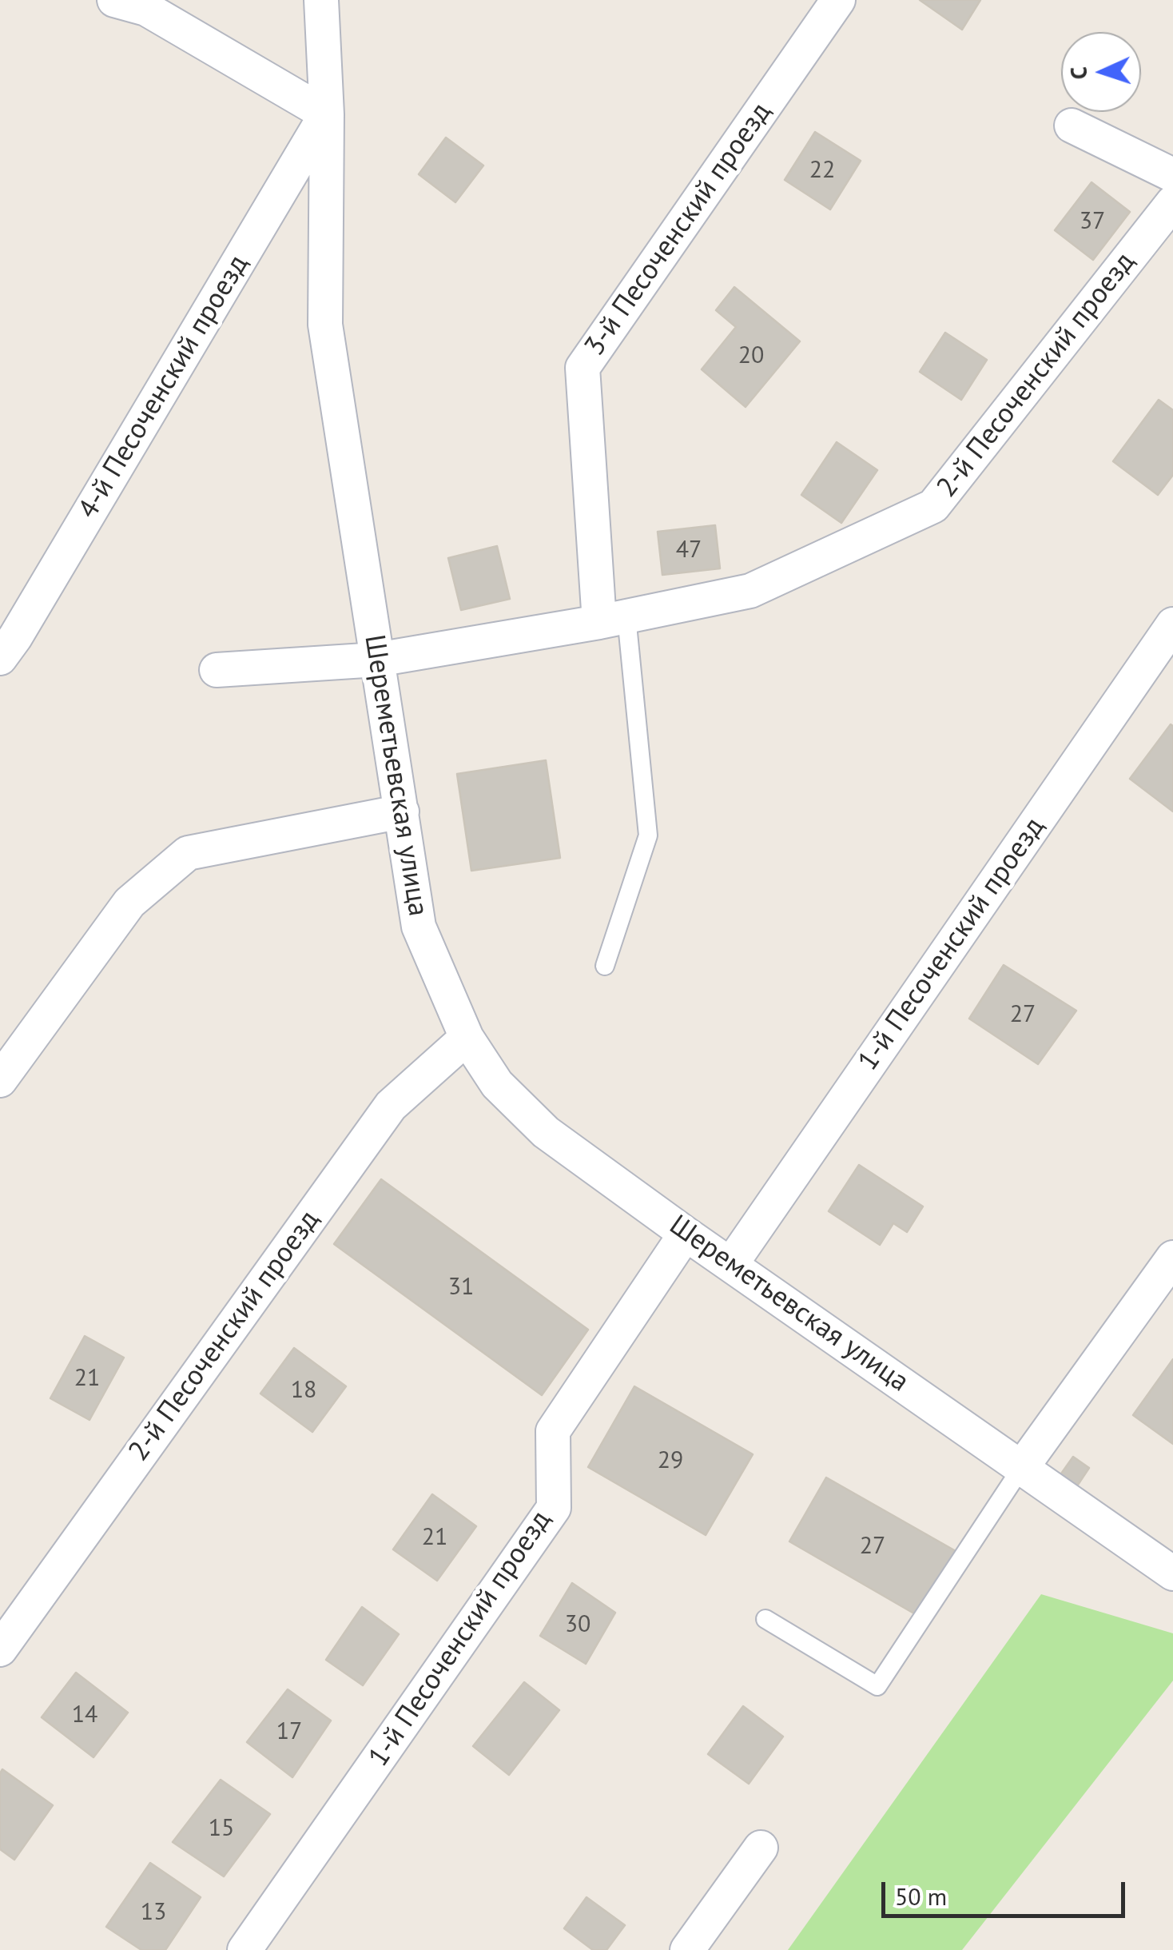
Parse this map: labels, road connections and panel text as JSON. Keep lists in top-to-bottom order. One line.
{"streets":{"street":["3-й Песоченский проезд","2-й Песоченский проезд","4-й Песоченский проезд","Шереметьевская улица","1-й Песоченский проезд"]},"crossings":[["3-й Песоченский проезд","2-й Песоченский проезд"],["2-й Песоченский проезд","Шереметьевская улица"],["4-й Песоченский проезд","Шереметьевская улица"],["Шереметьевская улица","1-й Песоченский проезд"]],"house_numbers":["22","37","20","47","27","31","21","18","29","21","27","30","14","17","15","13"],"scale_bar":"50 m","north":"left"}
